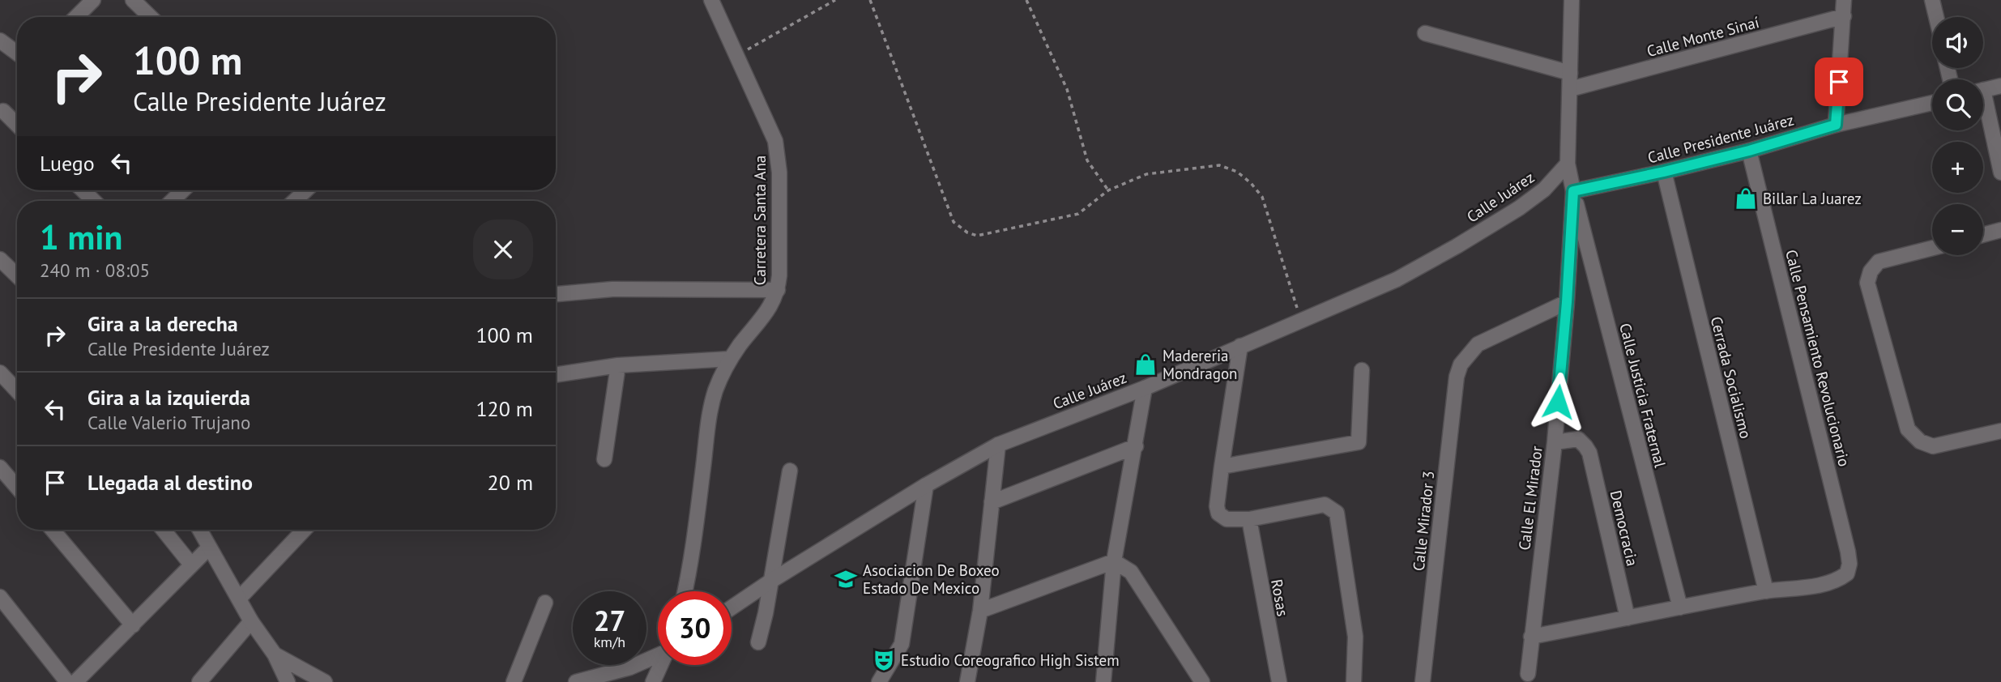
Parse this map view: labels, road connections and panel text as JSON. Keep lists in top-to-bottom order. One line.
{"streets":{"street":["Calle Monte Sinaí","Calle Presidente Juárez","Calle Juárez","Carretera Santa Ana","Calle Pensamiento Revolucionario","Cerrada Socialismo","Calle Justicia Fraternal","Calle El Mirador","Calle Mirador 3","Democracia","Rosas"]},"crossings":[["Calle Presidente Juárez","Calle Pensamiento Revolucionario"],["Calle Presidente Juárez","Cerrada Socialismo"],["Calle Presidente Juárez","Calle Justicia Fraternal"],["Calle Presidente Juárez","Calle El Mirador"],["Calle Pensamiento Revolucionario","Cerrada Socialismo"],["Calle Justicia Fraternal","Calle El Mirador"],["Calle El Mirador","Calle Mirador 3"],["Calle El Mirador","Democracia"]],"places":{"shop":["Billar La Juarez","Madereria Mondragon"],"school or university":["Asociacion De Boxeo Estado De Mexico"],"theatre":["Estudio Coreografico High Sistem"]},"page":{"map_buttons":["+","−"],"turn":["100 m","Calle Presidente Juárez"],"then":"Luego","heading":["1 min","240 m · 08:05"],"list":[{"name":"Gira a la derecha","note":"Calle Presidente Juárez","value":"100 m"},{"name":"Gira a la izquierda","note":"Calle Valerio Trujano","value":"120 m"},{"name":"Llegada al destino","value":"20 m"}],"speed":"27 km/h","limit":"30"}}
